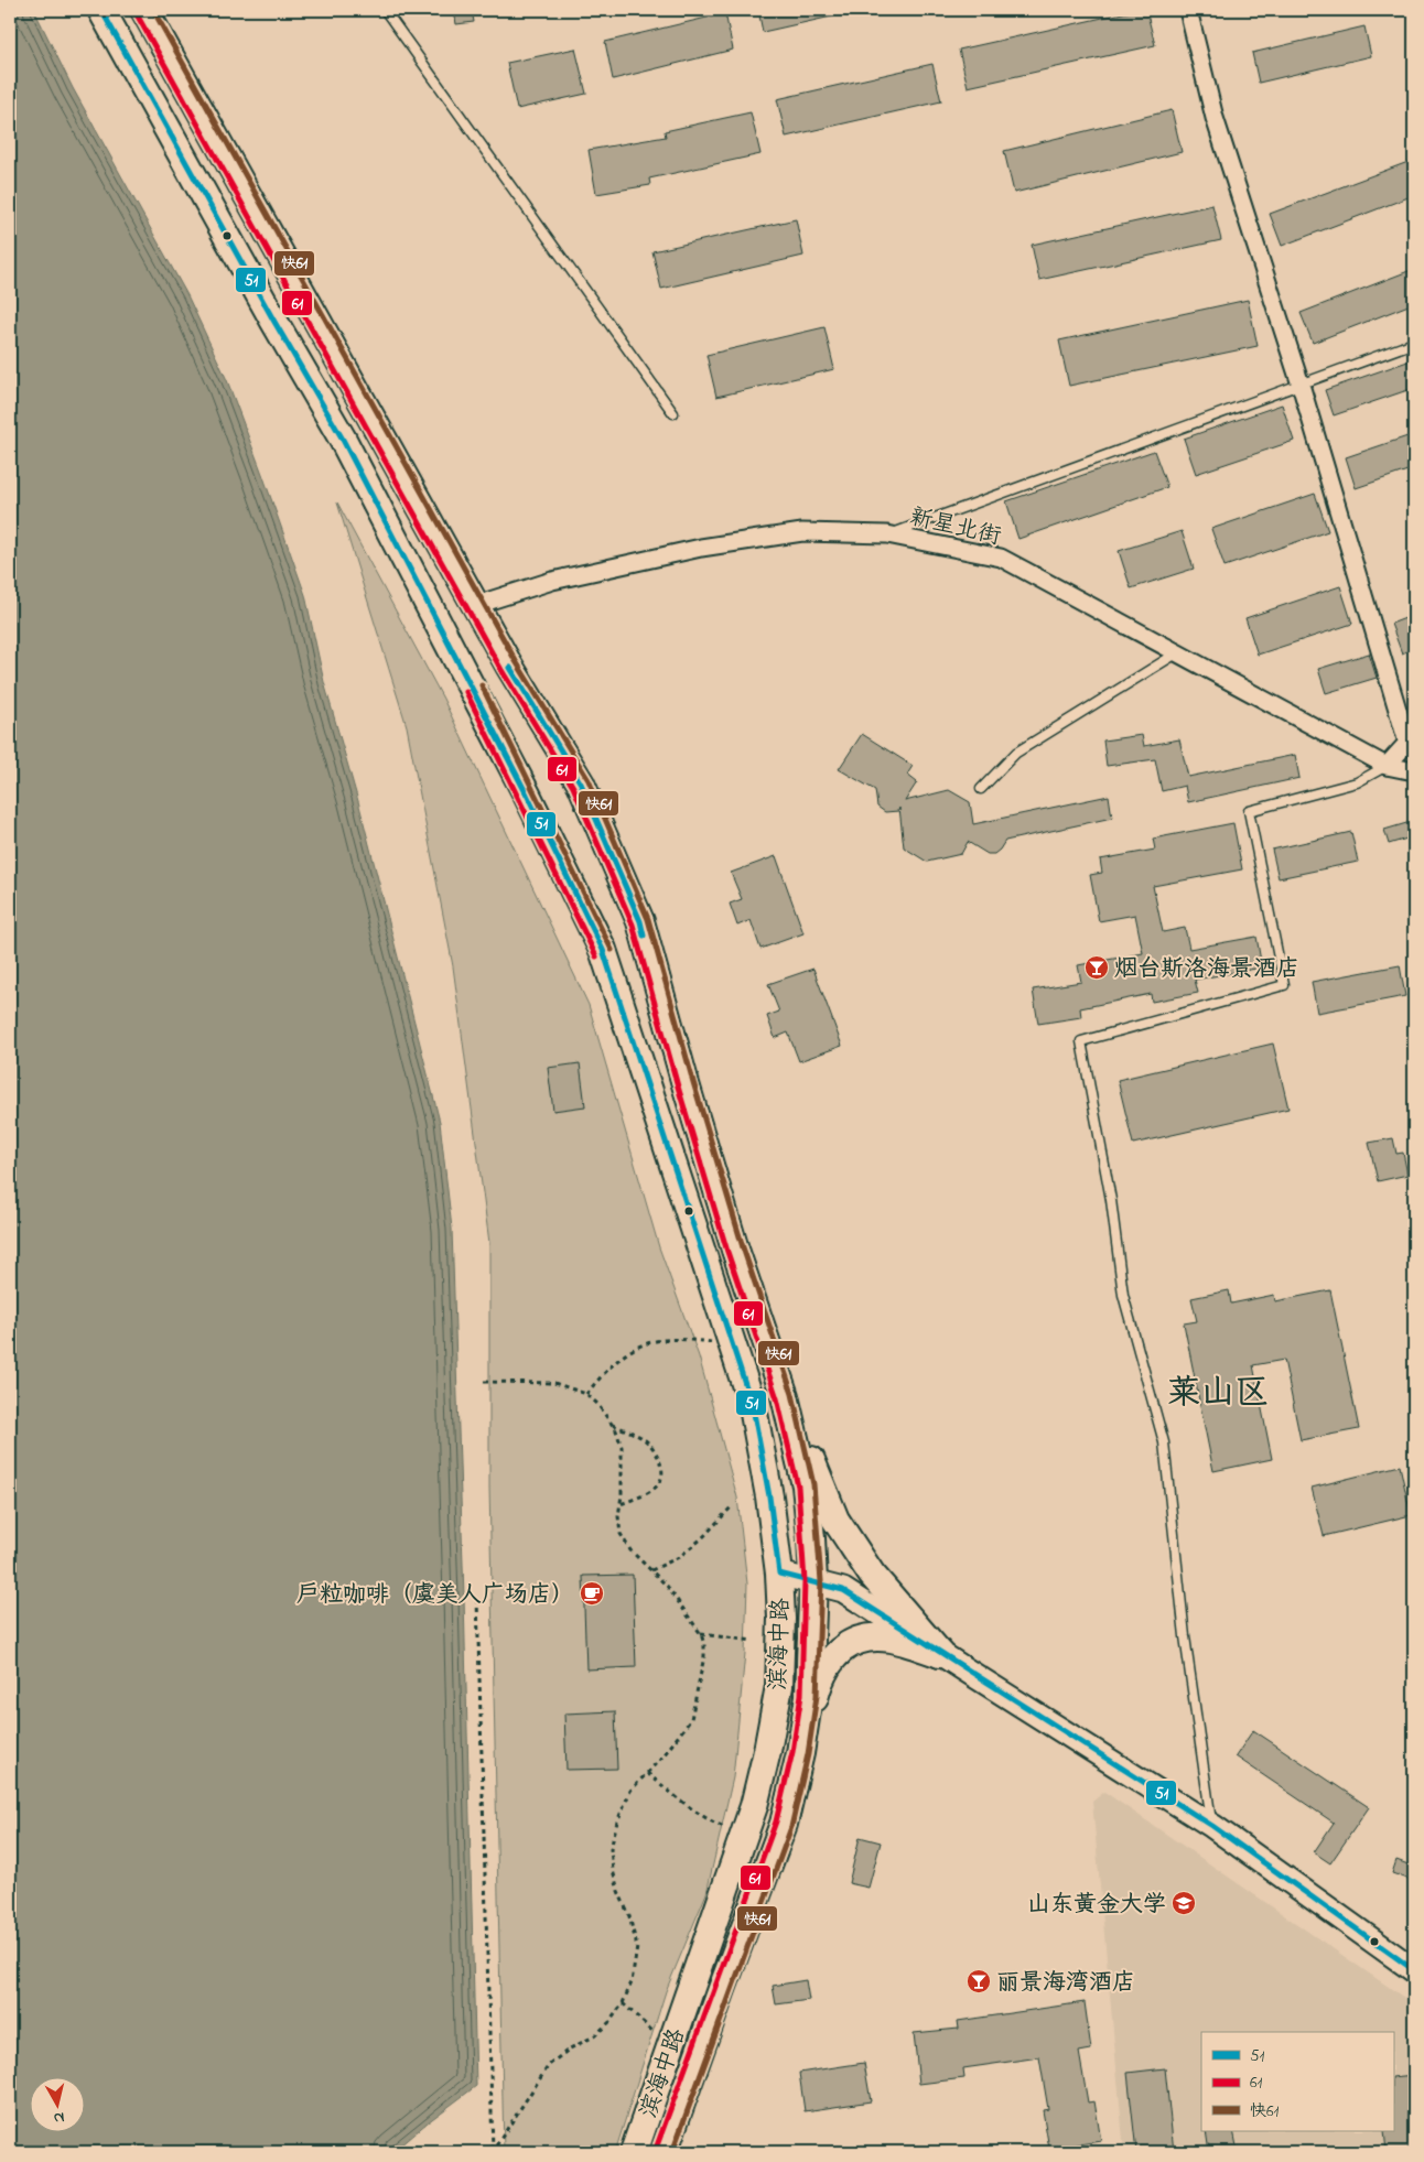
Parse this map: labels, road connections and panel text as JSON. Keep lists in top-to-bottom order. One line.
{"streets":{"main road":["滨海中路"],"street":["新星北街"]},"crossings":[["新星北街","滨海中路"]],"districts":["莱山区"],"places":{"bar":["烟台斯洛海景酒店","丽景海湾酒店"],"cafe":["户粒咖啡（虞美人广场店）"],"school or university":["山东黄金大学"]},"lines":["transit line 51","transit line 快61","transit line 61"],"legend":["51","61","快61"],"north":"bottom"}
